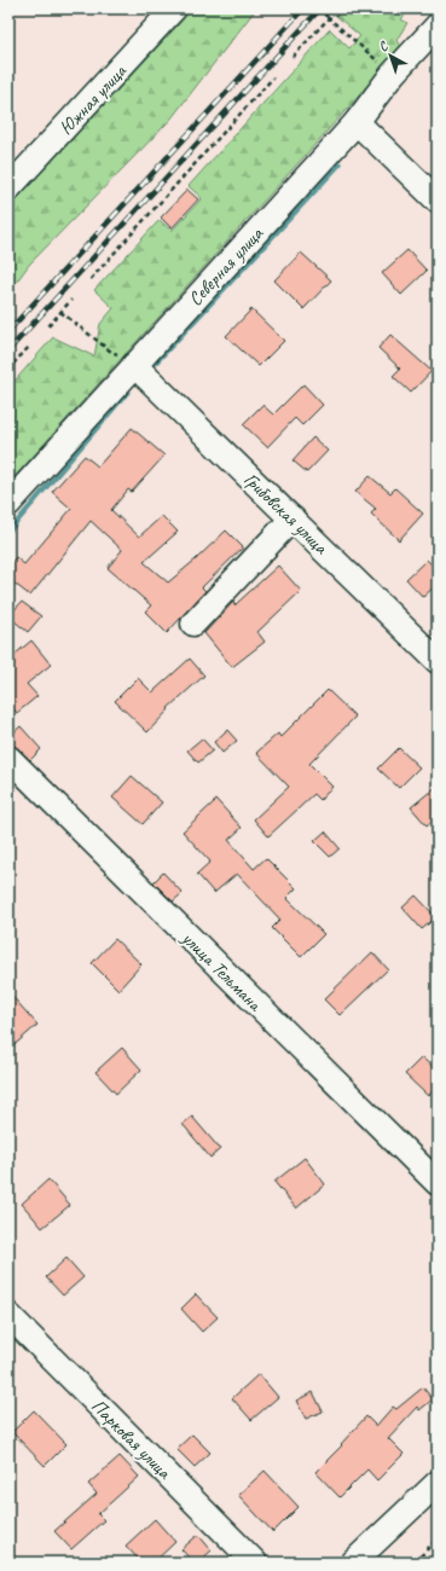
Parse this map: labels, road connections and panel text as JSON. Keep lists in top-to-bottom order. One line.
{"streets":{"street":["Южная улица","Северная улица","Грибовская улица","улица Тельмана","Парковая улица"]},"crossings":[["Северная улица","Грибовская улица"]],"north":"top left"}
